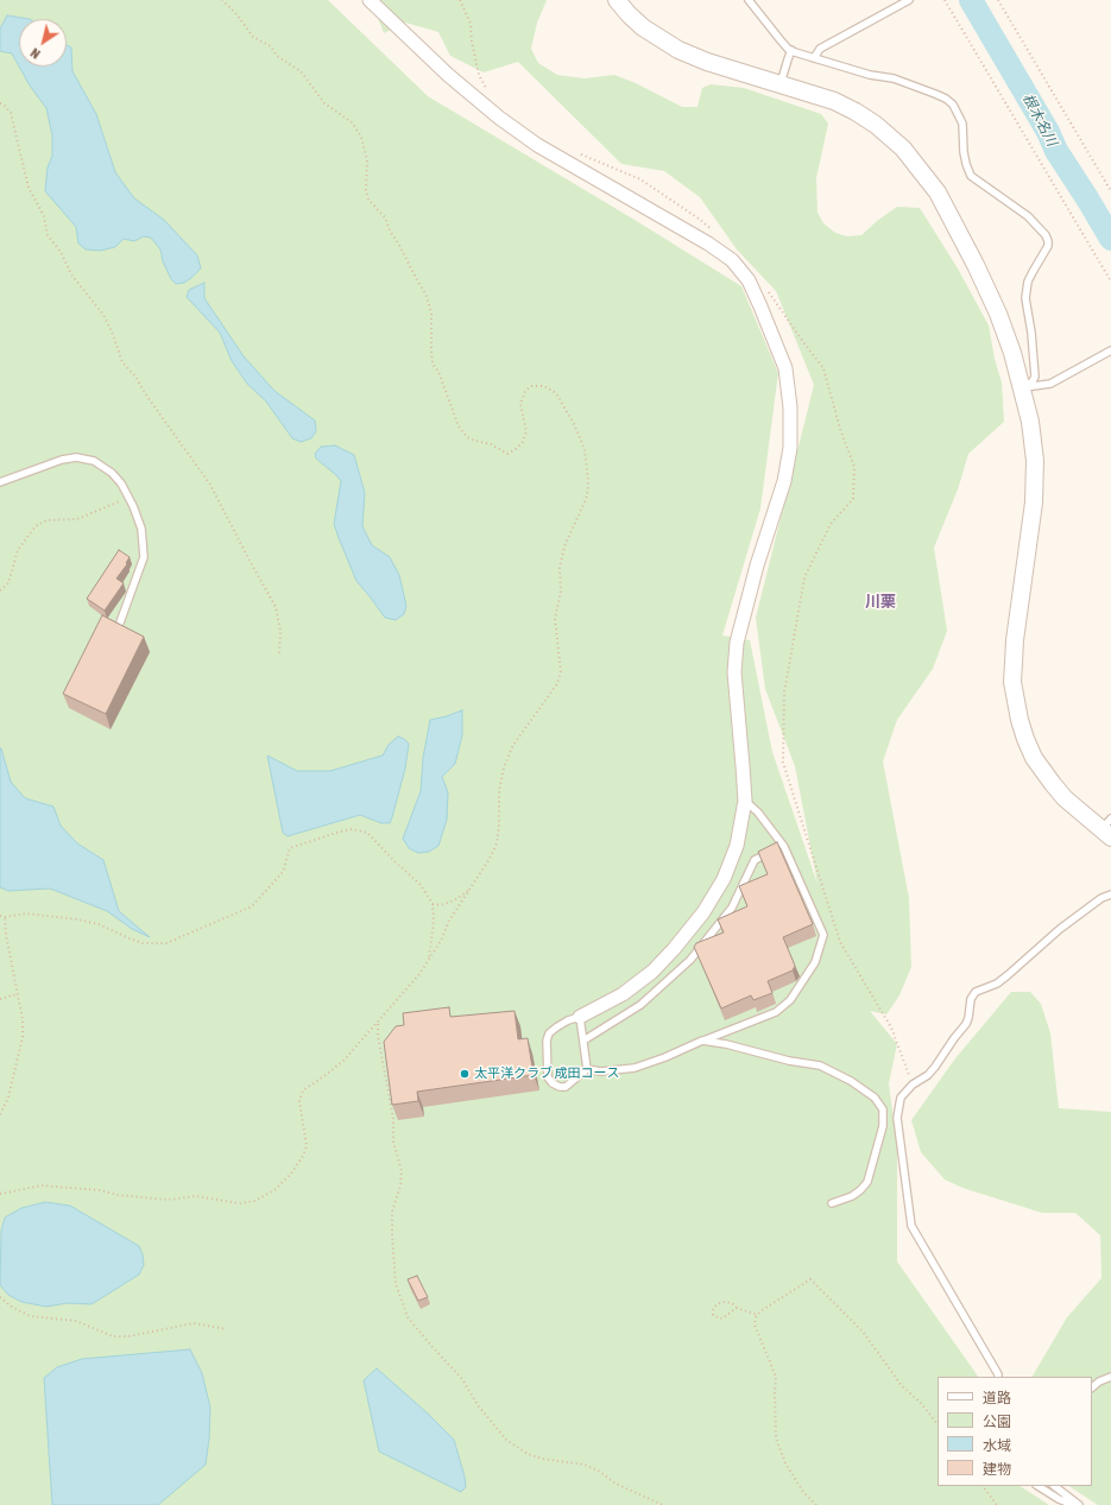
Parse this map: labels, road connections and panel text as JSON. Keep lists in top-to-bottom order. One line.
{"districts":["川栗"],"water":["根木名川"],"places":["太平洋クラブ 成田コース"],"legend":["道路","公園","水域","建物"],"north":"bottom left"}
